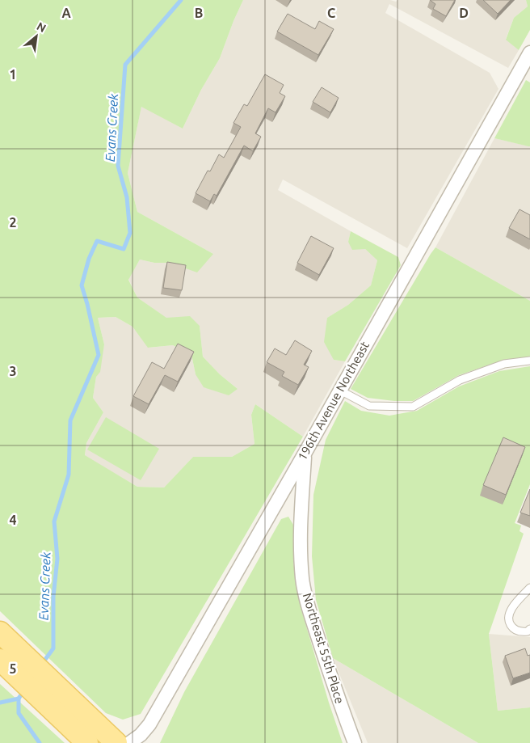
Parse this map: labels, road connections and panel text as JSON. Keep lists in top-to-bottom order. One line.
{"streets":{"street":["196th Avenue Northeast","Northeast 55th Place"]},"crossings":[["196th Avenue Northeast","Northeast 55th Place"]],"water":["Evans Creek"],"north":"top right","grid":{"columns":["A","B","C","D"],"rows":["1","2","3","4","5"]}}
